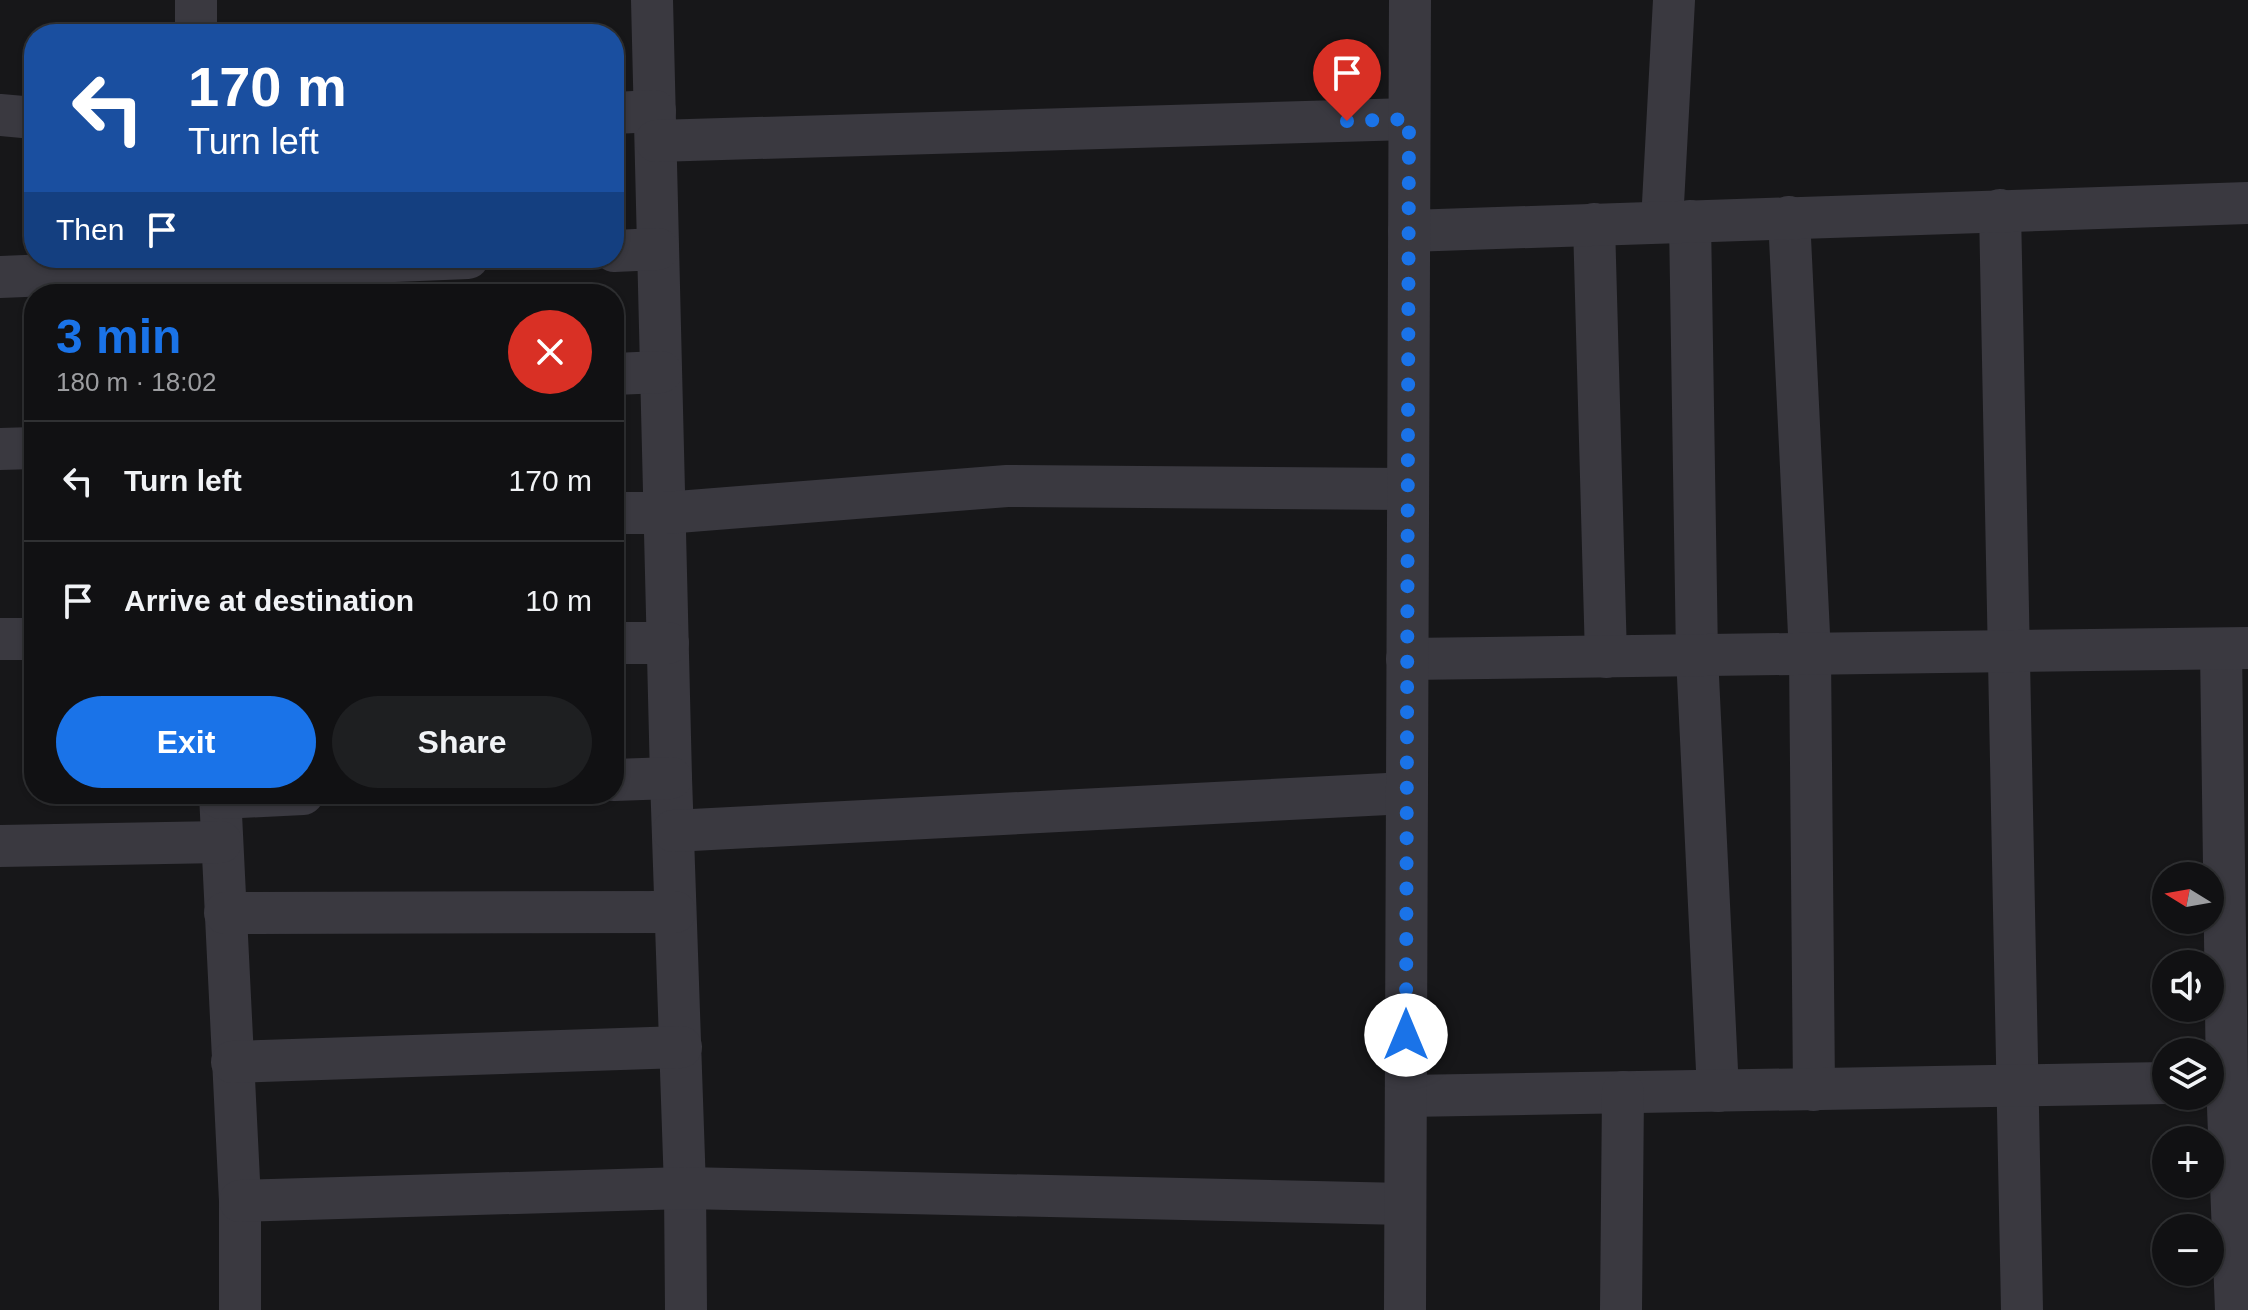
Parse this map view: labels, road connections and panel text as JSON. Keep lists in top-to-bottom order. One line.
{"north":"left","page":{"turn":["170 m","Turn left"],"then":"Then","heading":["3 min","180 m · 18:02"],"list":[{"name":"Turn left","value":"170 m"},{"name":"Arrive at destination","value":"10 m"}],"buttons":["Exit","Share"],"map_buttons":["+","−"]}}
